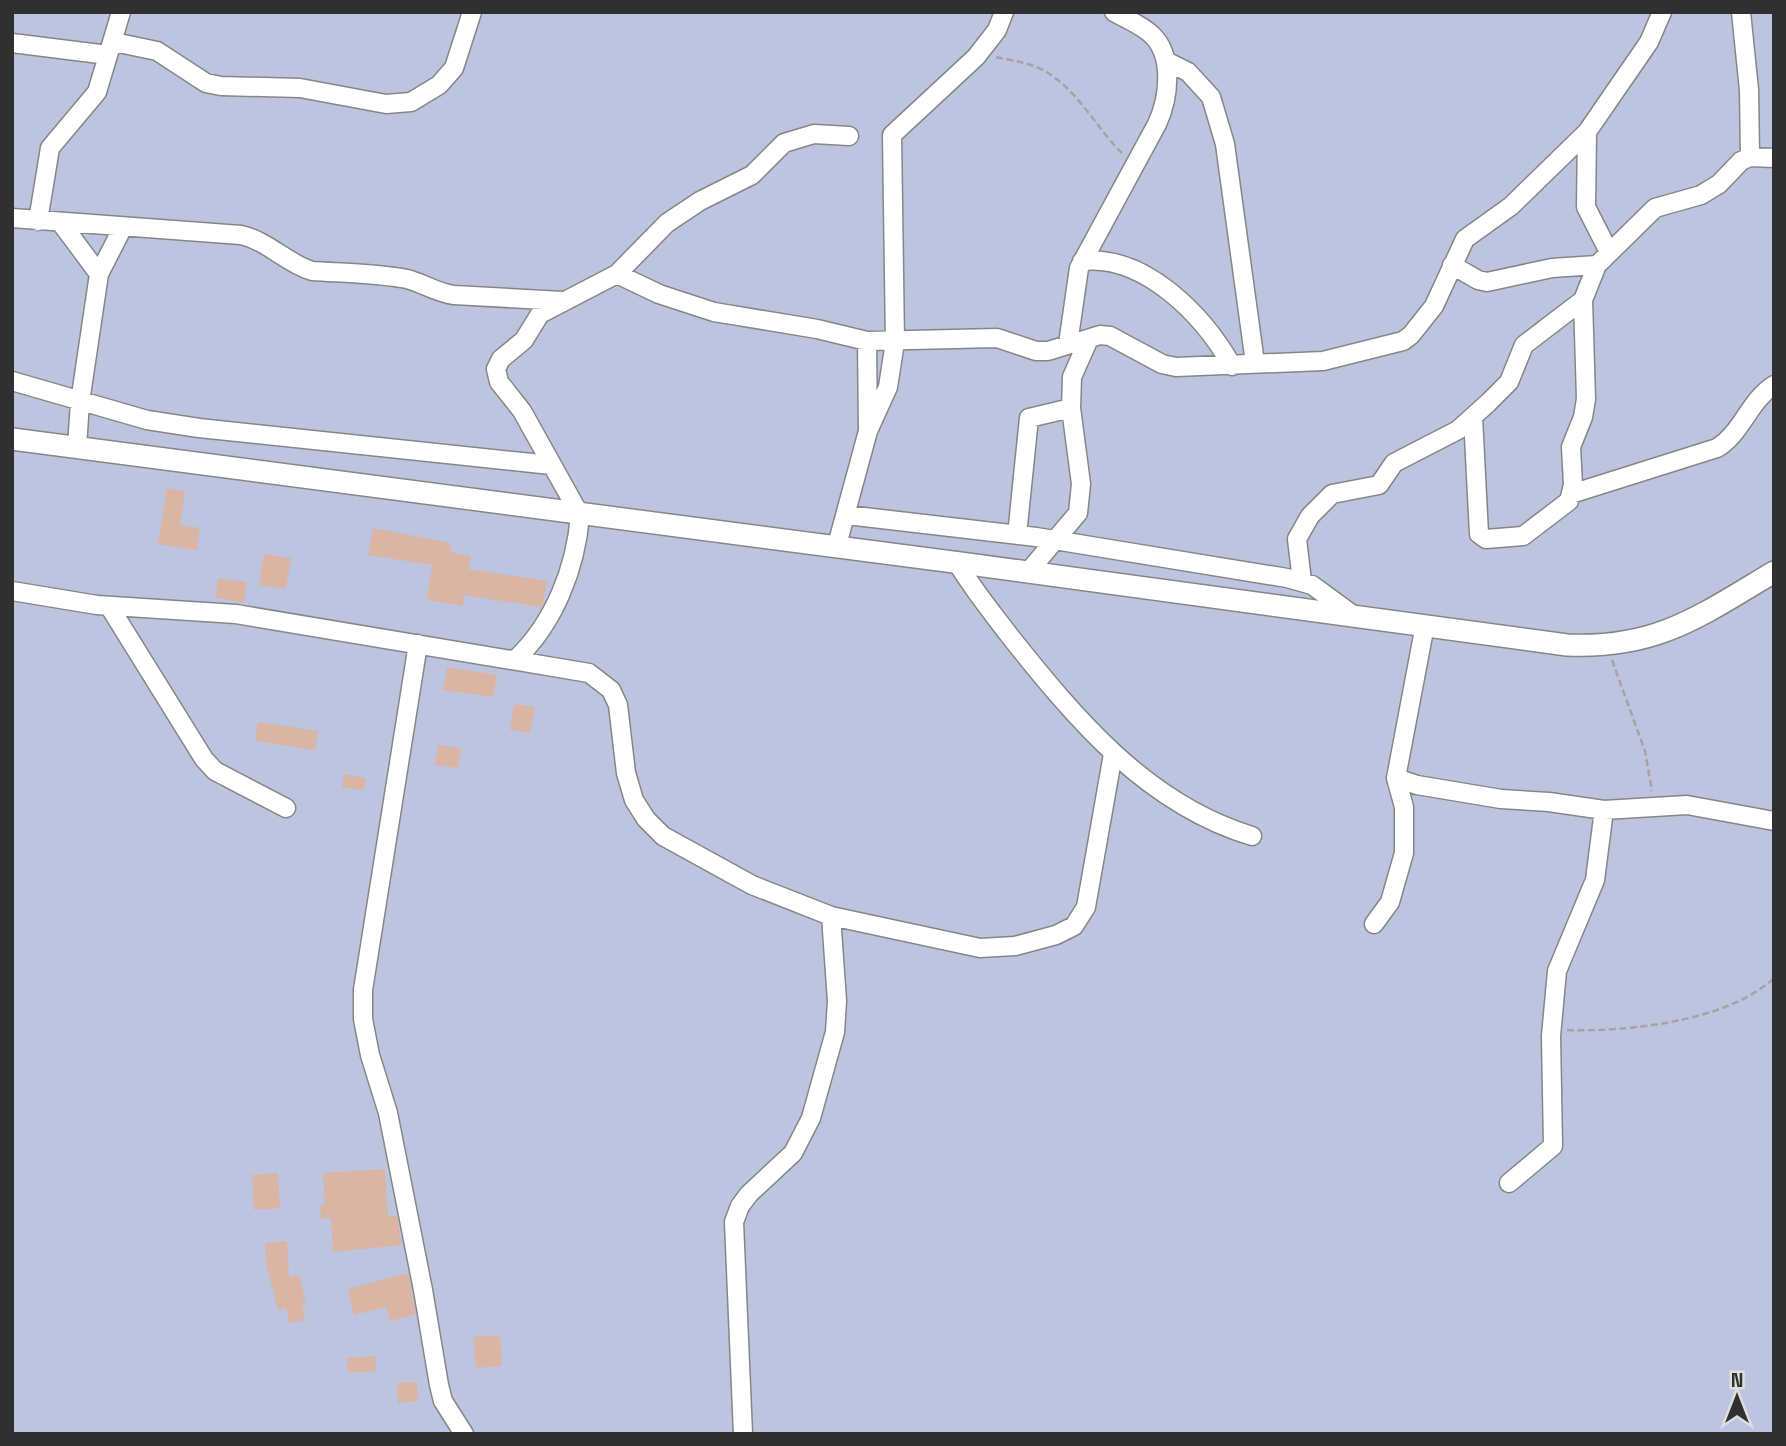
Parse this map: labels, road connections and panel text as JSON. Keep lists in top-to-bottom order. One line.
{"north":"top"}
